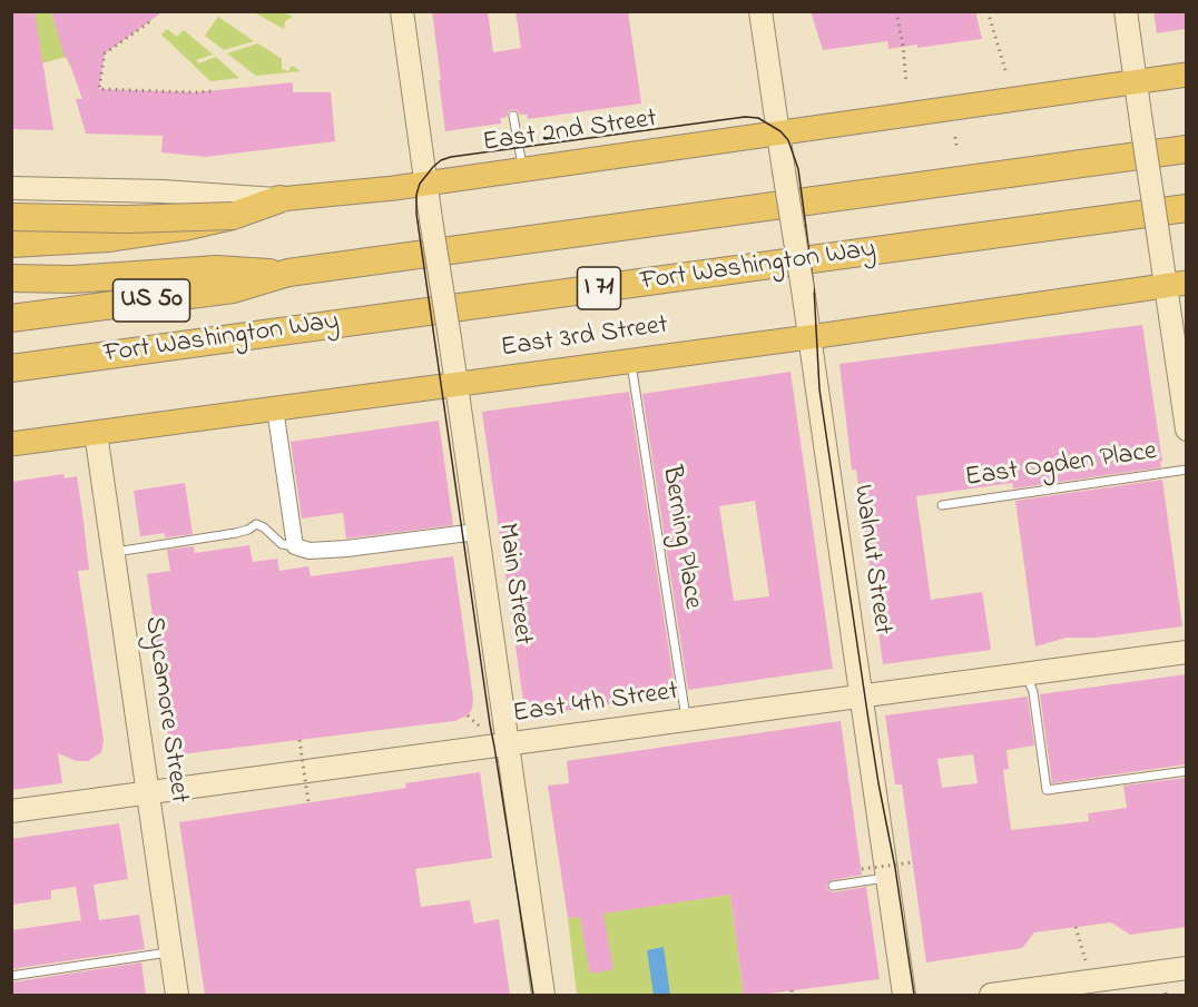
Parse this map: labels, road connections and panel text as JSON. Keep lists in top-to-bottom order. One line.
{"streets":{"highway":["Fort Washington Way","I 71","US 50"],"main road":["East 2nd Street","East 3rd Street"],"street":["Walnut Street","Main Street","East 4th Street","Sycamore Street"],"lane":["East Ogden Place","Berning Place"]},"crossings":[["East 2nd Street","Walnut Street"],["East 2nd Street","Main Street"],["I 71","US 50"],["East 3rd Street","Berning Place"],["East 3rd Street","Walnut Street"],["East 3rd Street","Main Street"],["East 3rd Street","Sycamore Street"],["Berning Place","East 4th Street"],["Walnut Street","East 4th Street"],["Main Street","East 4th Street"],["East 4th Street","Sycamore Street"]]}
